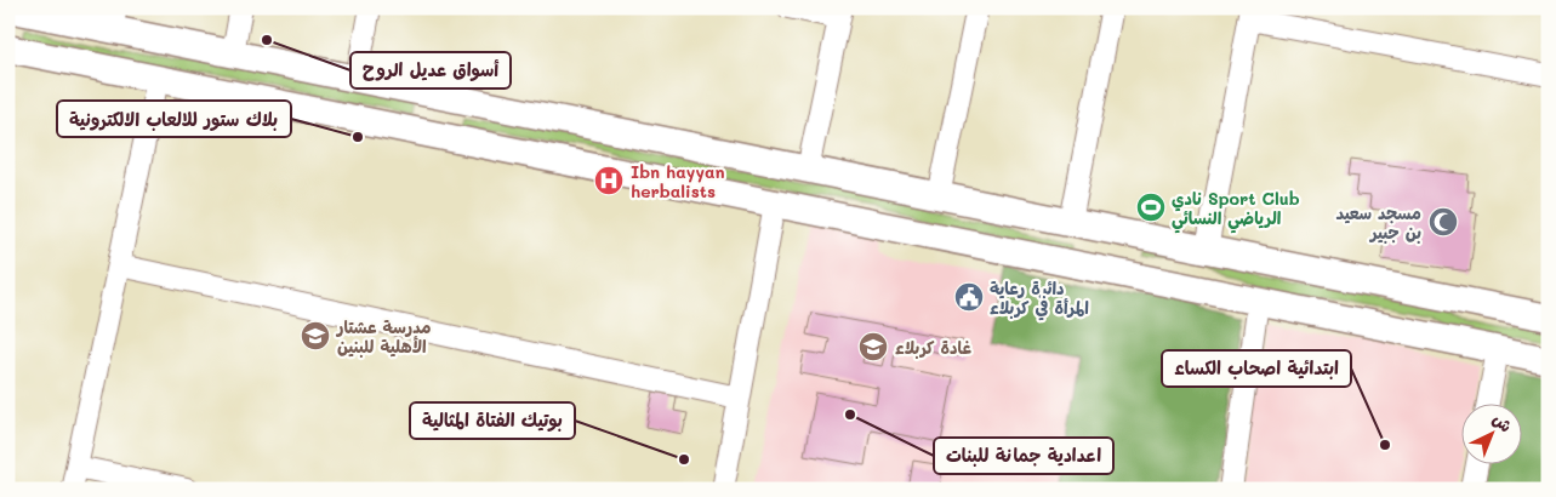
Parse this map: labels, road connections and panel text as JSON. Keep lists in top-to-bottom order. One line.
{"places":{"other":["أسواق عديل الروح","بلاك ستور للالعاب الالكترونية","اعدادية جمانة للبنات","ابتدائية اصحاب الكساء","بوتيك الفتاة المثالية"],"hospital":["Ibn hayyan herbalists"],"sports":["نادي Sport Club الرياضي النسائي"],"mosque":["مسجد سعيد بن جبير"],"public building":["دائرة رعاية المرأة في كربلاء"],"school or university":["مدرسة عشتار الأهلية للبنين","غادة كربلاء"]},"north":"top right"}
